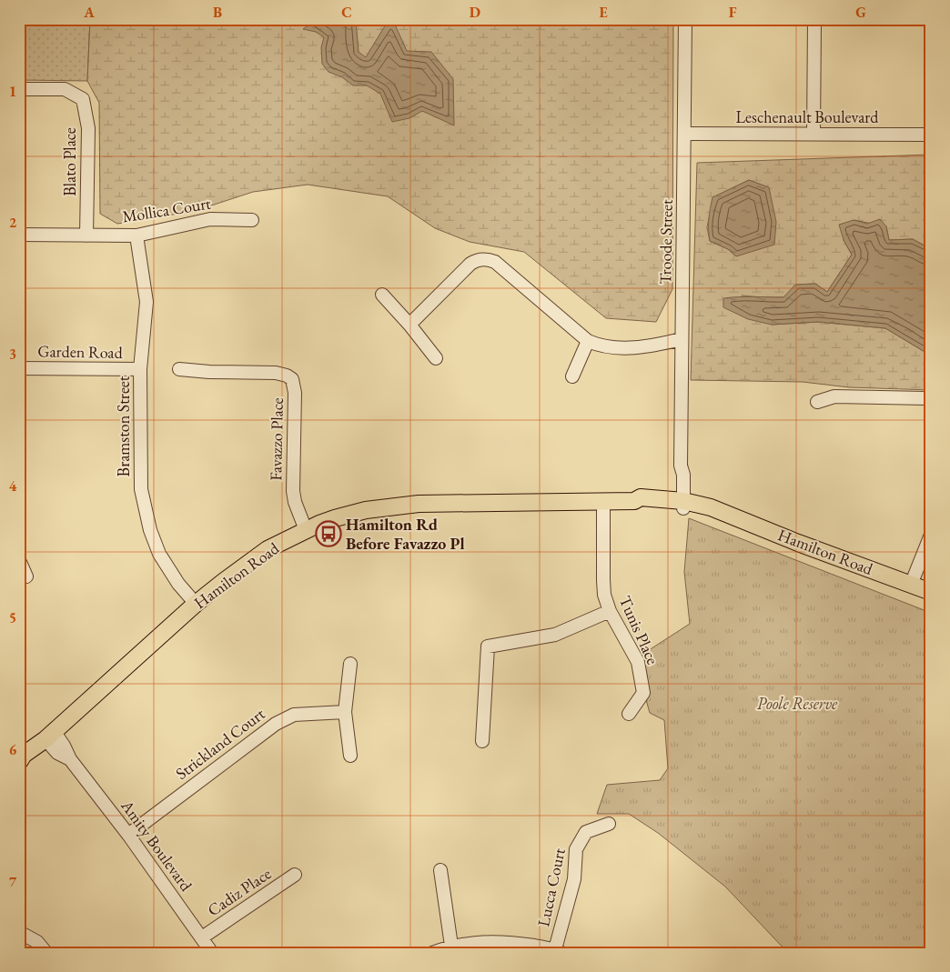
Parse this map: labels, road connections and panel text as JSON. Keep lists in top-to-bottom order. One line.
{"streets":{"main road":["Hamilton Road"],"street":["Leschenault Boulevard","Blato Place","Mollica Court","Troode Street","Garden Road","Bramston Street","Favazzo Place","Tunis Place","Strickland Court","Amity Boulevard","Lucca Court","Cadiz Place"]},"crossings":[["Leschenault Boulevard","Troode Street"],["Blato Place","Mollica Court"],["Mollica Court","Bramston Street"],["Troode Street","Hamilton Road"],["Garden Road","Bramston Street"],["Bramston Street","Hamilton Road"],["Favazzo Place","Hamilton Road"],["Hamilton Road","Tunis Place"],["Hamilton Road","Amity Boulevard"],["Strickland Court","Amity Boulevard"],["Amity Boulevard","Cadiz Place"]],"parks":["Poole Reserve"],"places":{"bus stop":["Hamilton Rd Before Favazzo Pl"]},"grid":{"columns":["A","B","C","D","E","F","G"],"rows":["1","2","3","4","5","6","7"]}}
